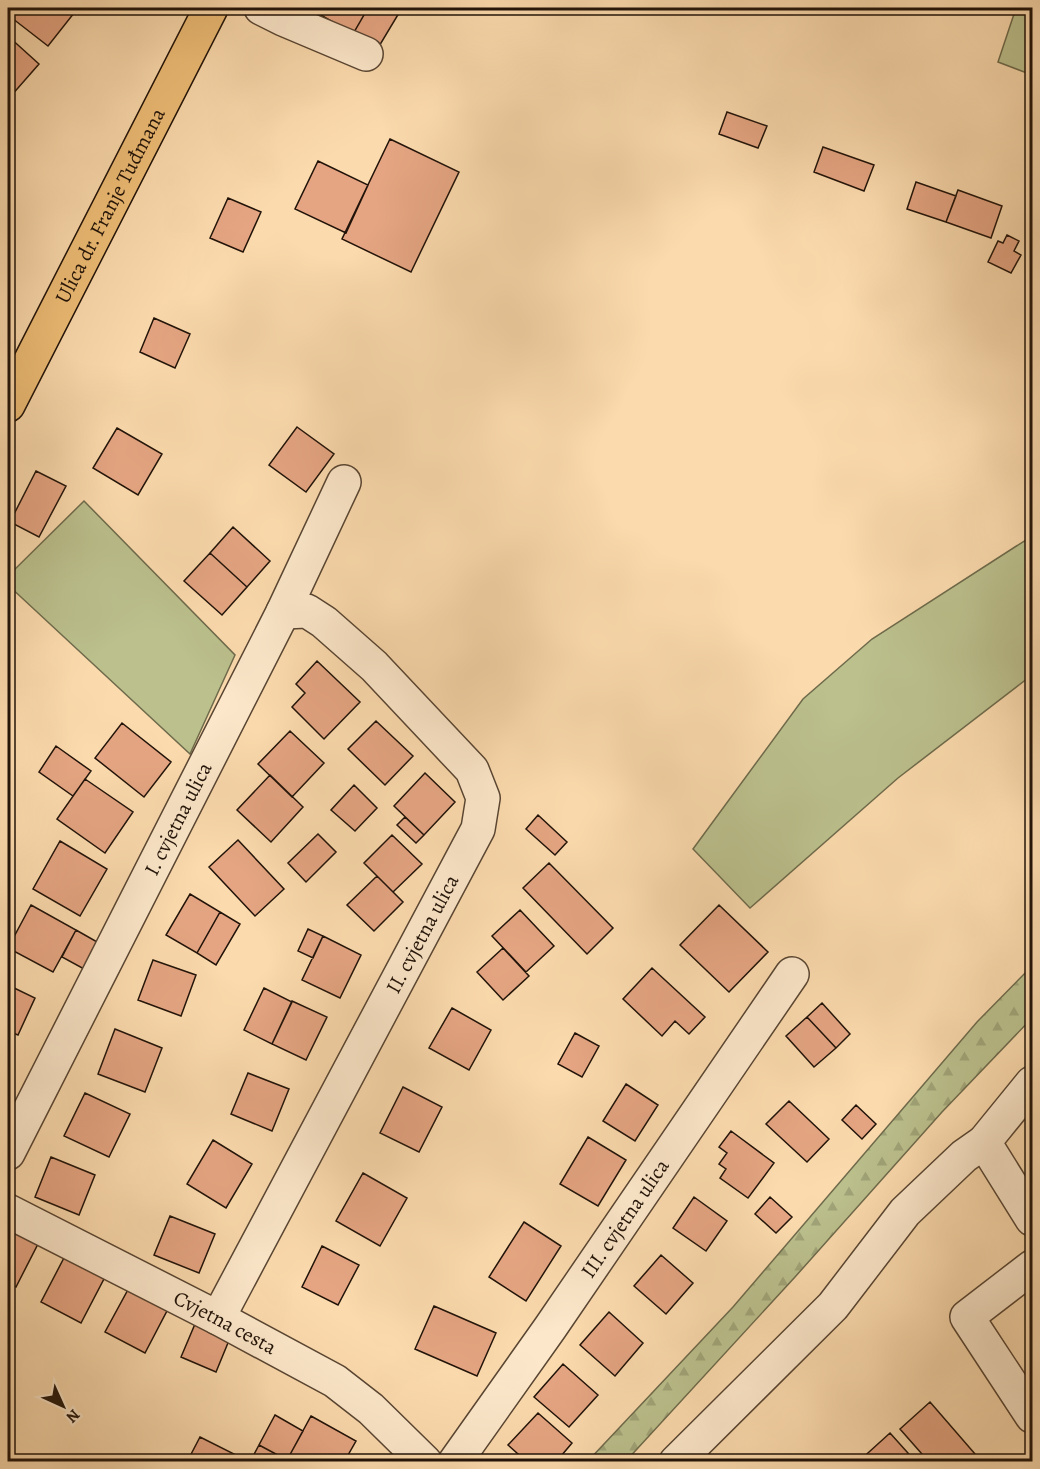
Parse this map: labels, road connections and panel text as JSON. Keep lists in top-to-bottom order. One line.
{"streets":{"main road":["Ulica dr. Franje Tuđmana"],"street":["I. cvjetna ulica","II. cvjetna ulica","III. cvjetna ulica","Cvjetna cesta"]},"crossings":[["I. cvjetna ulica","II. cvjetna ulica"],["II. cvjetna ulica","Cvjetna cesta"]],"north":"bottom right"}
